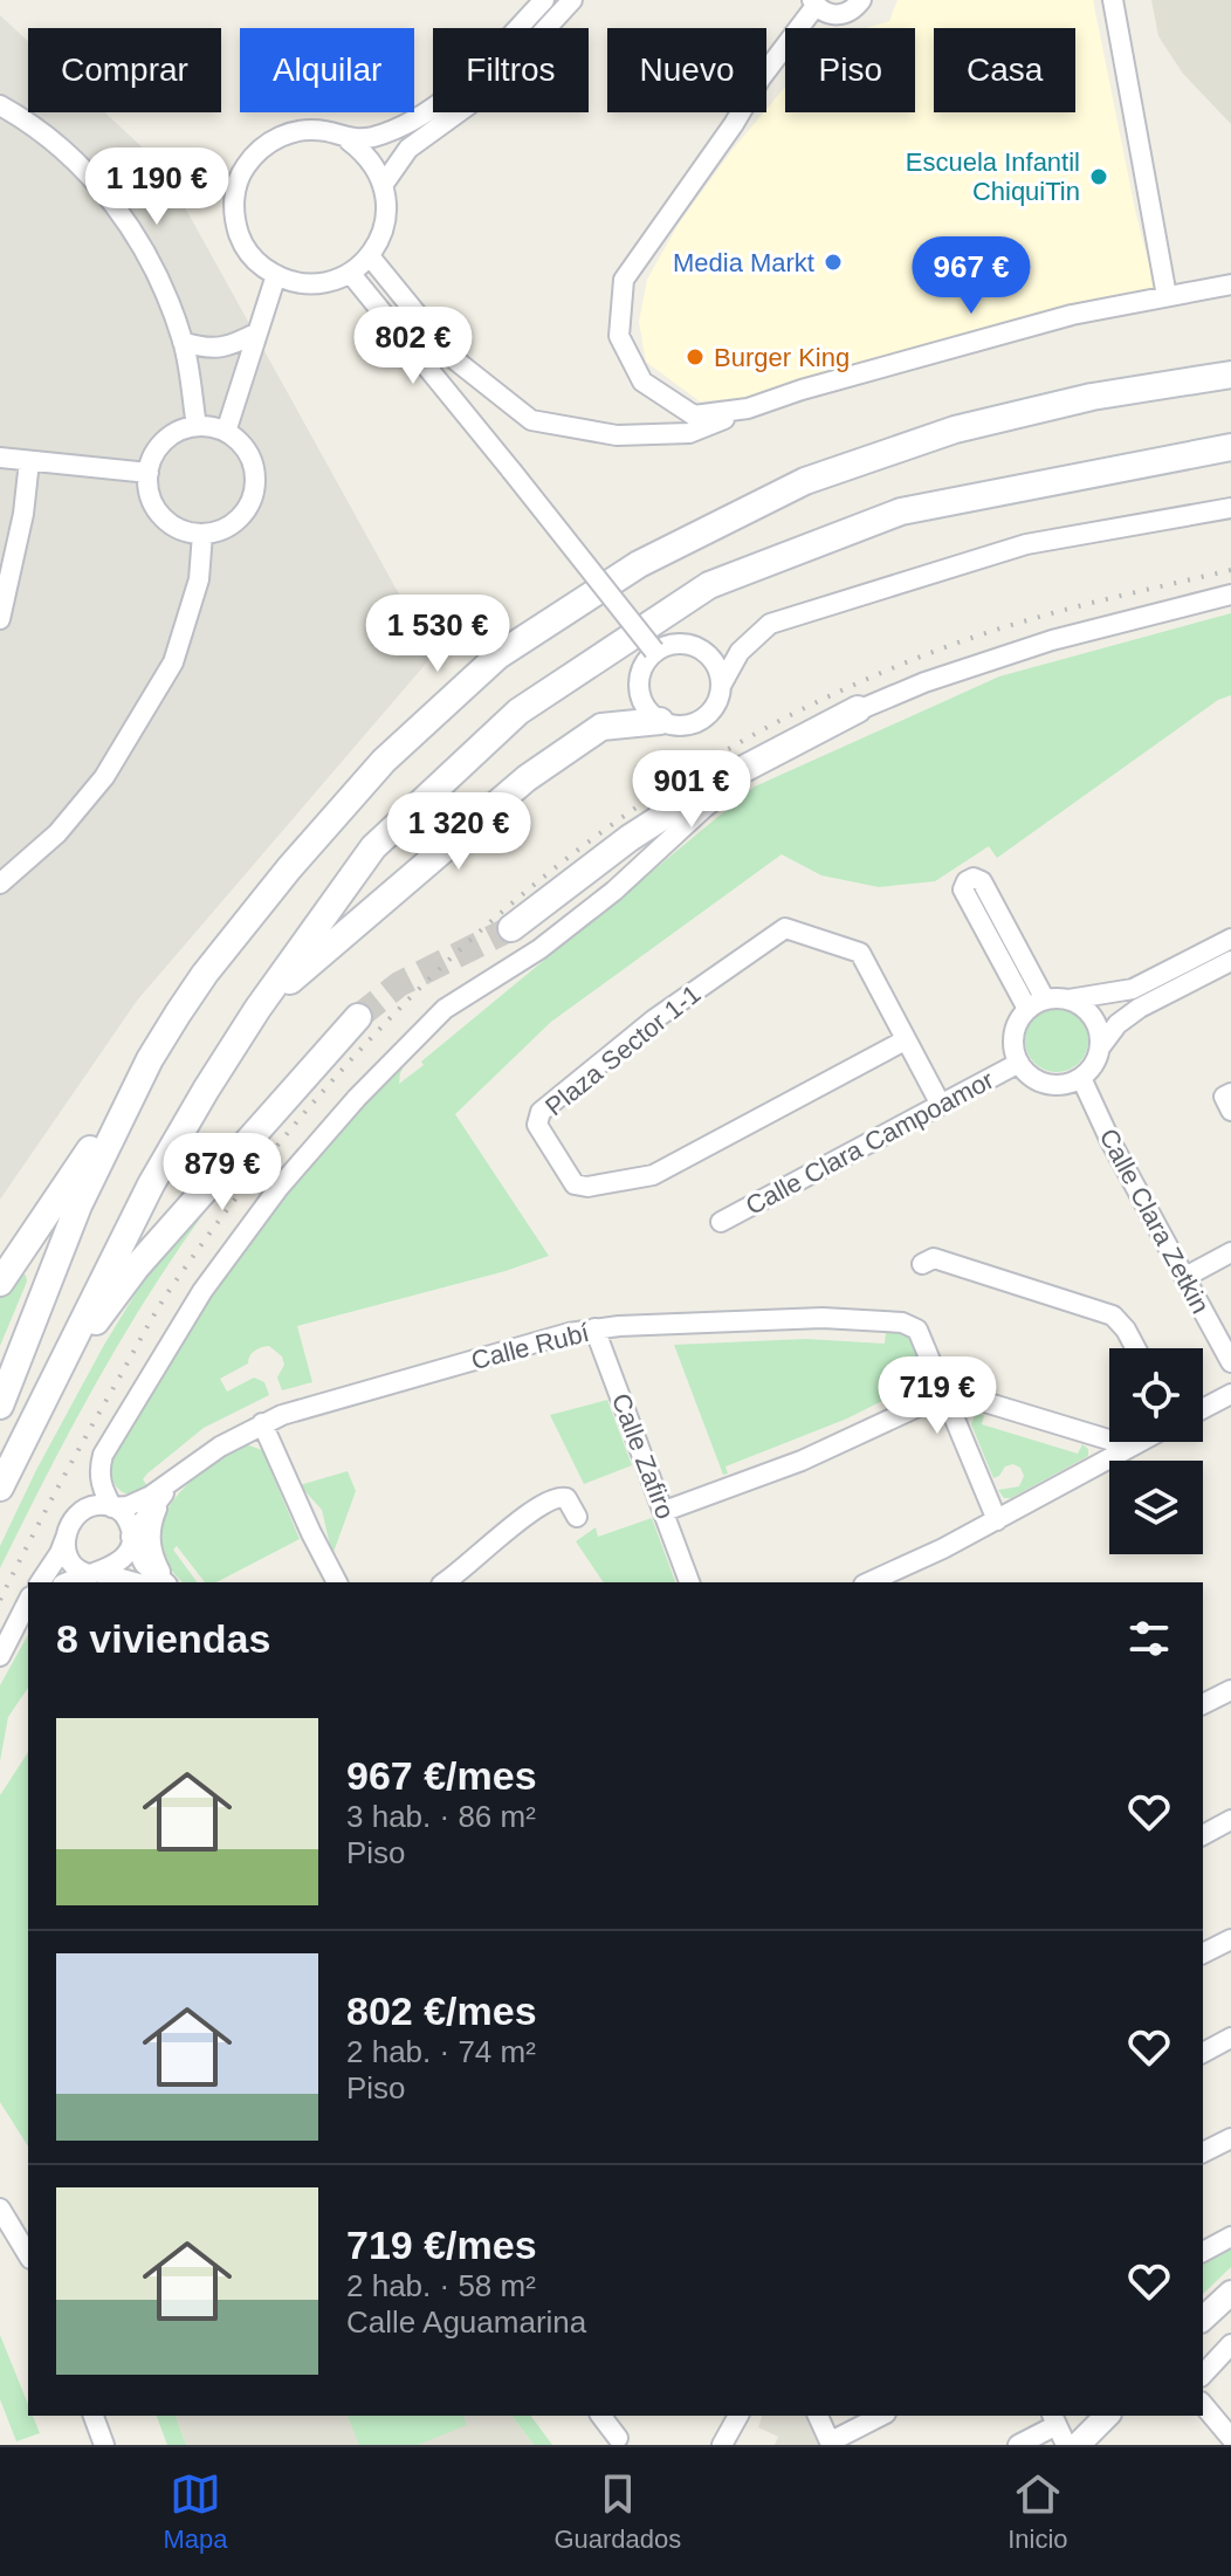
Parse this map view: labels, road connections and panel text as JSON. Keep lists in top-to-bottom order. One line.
{"streets":{"street":["Plaza Sector 1-1","Calle Clara Campoamor","Calle Clara Zetkin","Calle Rubí","Calle Zafiro"]},"crossings":[["Plaza Sector 1-1","Calle Clara Campoamor"],["Calle Clara Campoamor","Calle Clara Zetkin"],["Calle Rubí","Calle Zafiro"]],"places":["Escuela Infantil ChiquiTin","Media Markt","Burger King"],"page":{"chip":["Comprar","Alquilar","Filtros","Nuevo","Piso","Casa"],"price":["1 190 €","967 €","802 €","1 530 €","901 €","1 320 €","879 €","719 €"],"heading":"8 viviendas","list":[{"name":"967 €/mes","note":"3 hab. · 86 m² · Piso"},{"name":"802 €/mes","note":"2 hab. · 74 m² · Piso"},{"name":"719 €/mes","note":"2 hab. · 58 m² · Calle Aguamarina"}],"tabs":["Mapa","Guardados","Inicio"]}}
